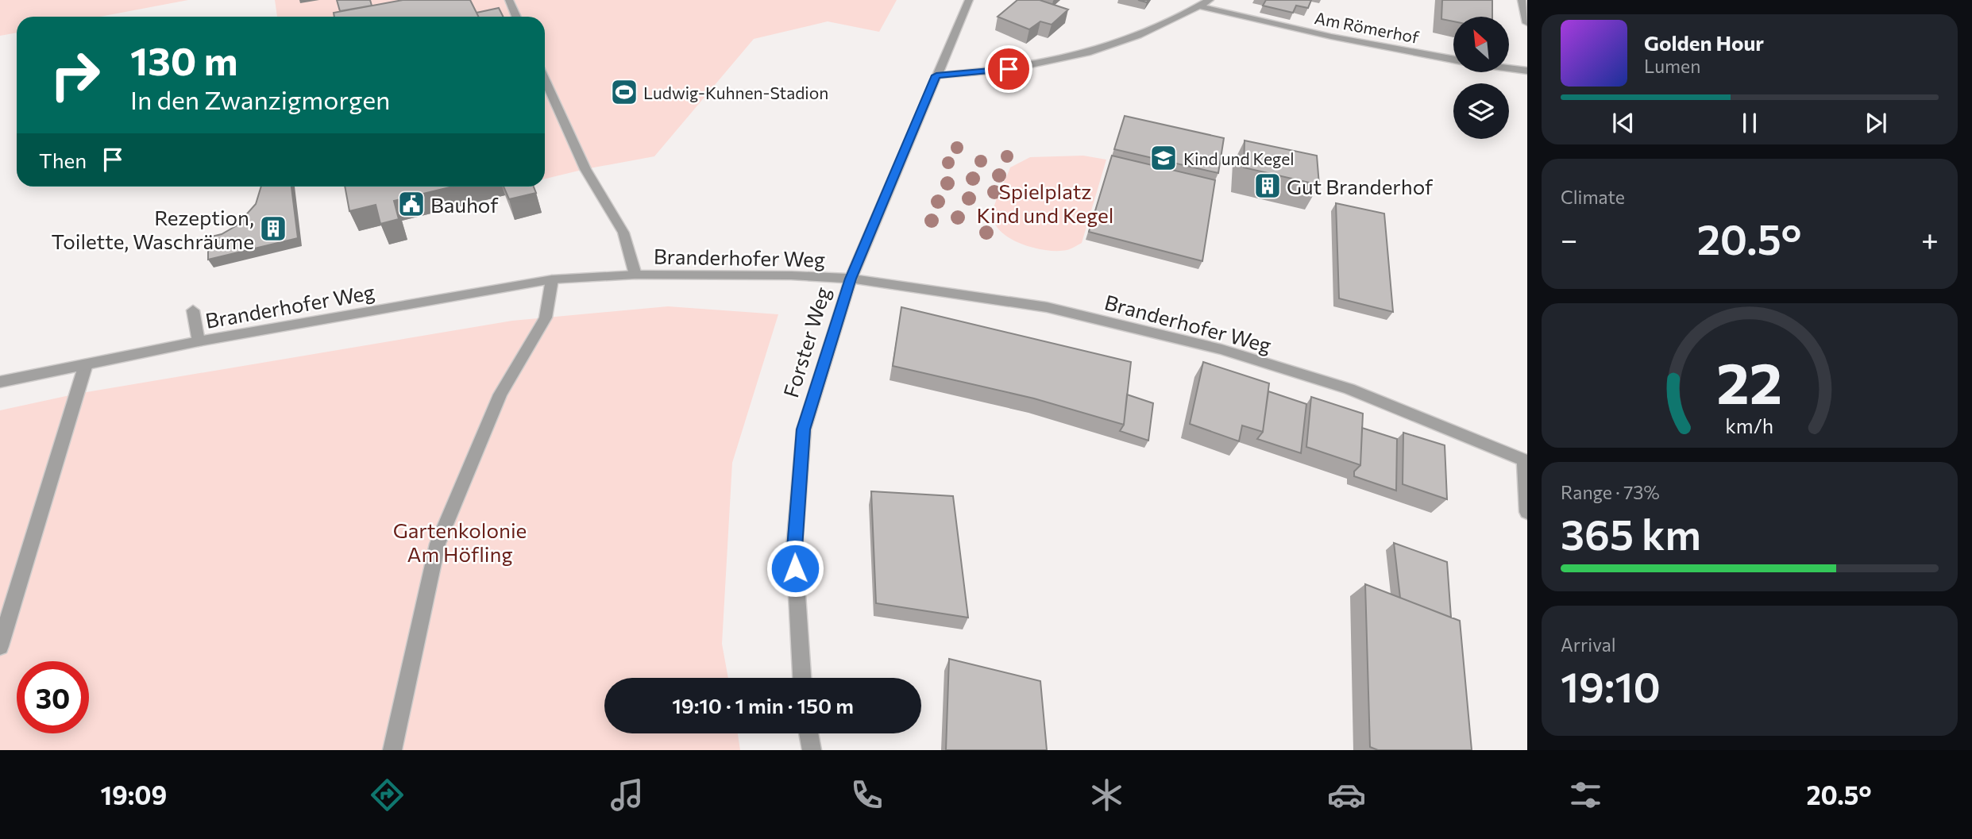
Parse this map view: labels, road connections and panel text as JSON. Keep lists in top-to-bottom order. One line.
{"streets":{"street":["Am Römerhof","Branderhofer Weg","Forster Weg"]},"crossings":[["Branderhofer Weg","Forster Weg"]],"parks":["Spielplatz Kind und Kegel","Gartenkolonie Am Höfling"],"places":{"sports":["Ludwig-Kuhnen-Stadion"],"school or university":["Kind und Kegel"],"building":["Gut Branderhof","Rezeption, Toilette, Waschräume"],"public building":["Bauhof"]},"north":"top left","page":{"turn":["130 m","In den Zwanzigmorgen"],"song":["Golden Hour","Lumen"],"then":"Then","tile":["Climate",["Range · 73%","365 km"],["Arrival","19:10"]],"heat":["−","20.5°","+"],"limit":"30","trip":"19:10 · 1 min · 150 m","tabs":["19:09","20.5°"],"gauge":["22","km/h"]}}
